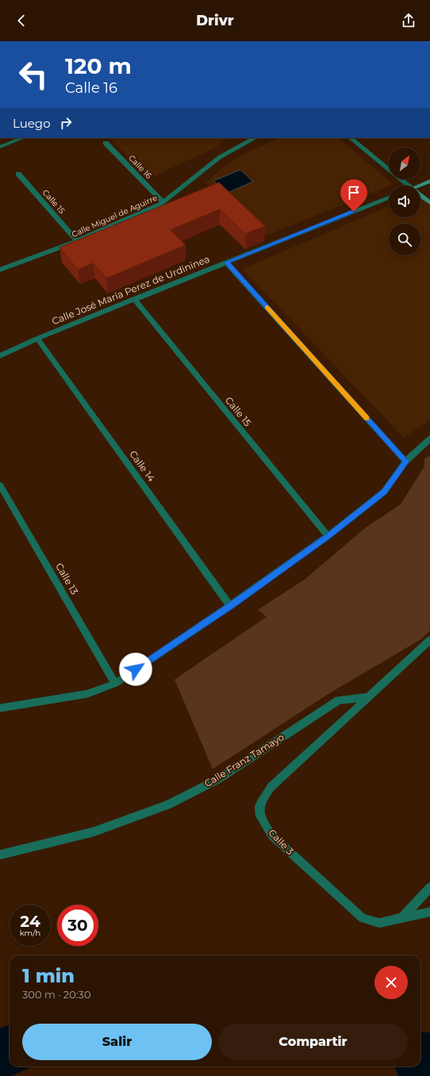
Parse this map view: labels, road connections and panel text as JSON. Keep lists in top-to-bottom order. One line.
{"streets":{"street":["Calle 16","Calle 15","Calle Miguel de Aguirre","Calle José María Perez de Urdininea","Calle 14","Calle 13","Calle Franz Tamayo","Calle 3"]},"crossings":[["Calle 16","Calle Miguel de Aguirre"],["Calle 15","Calle Miguel de Aguirre"],["Calle 15","Calle José María Perez de Urdininea"],["Calle José María Perez de Urdininea","Calle 14"],["Calle Franz Tamayo","Calle 3"]],"north":"top right","page":{"header":"Drivr","turn":["120 m","Calle 16"],"then":"Luego","speed":"24 km/h","limit":"30","heading":["1 min","300 m · 20:30"],"buttons":["Salir","Compartir"]}}
